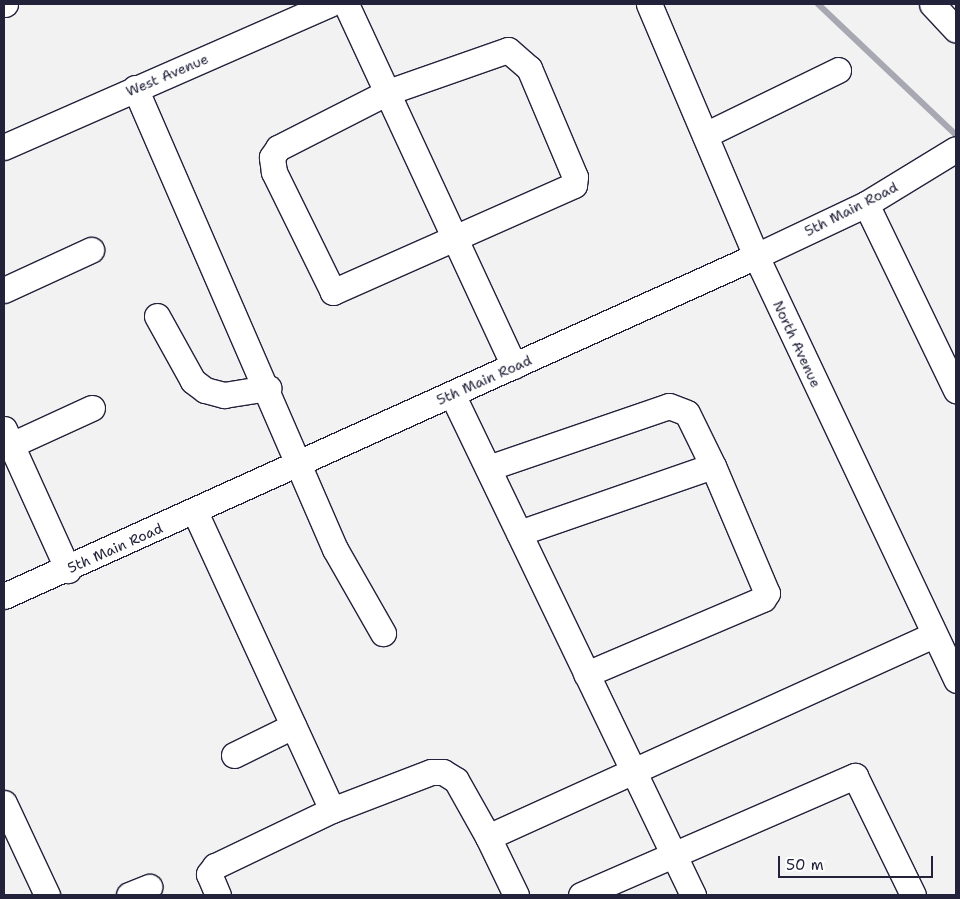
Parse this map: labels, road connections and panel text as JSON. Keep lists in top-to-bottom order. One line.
{"streets":{"street":["West Avenue","5th Main Road","North Avenue"]},"crossings":[["5th Main Road","North Avenue"]],"scale_bar":"50 m"}
